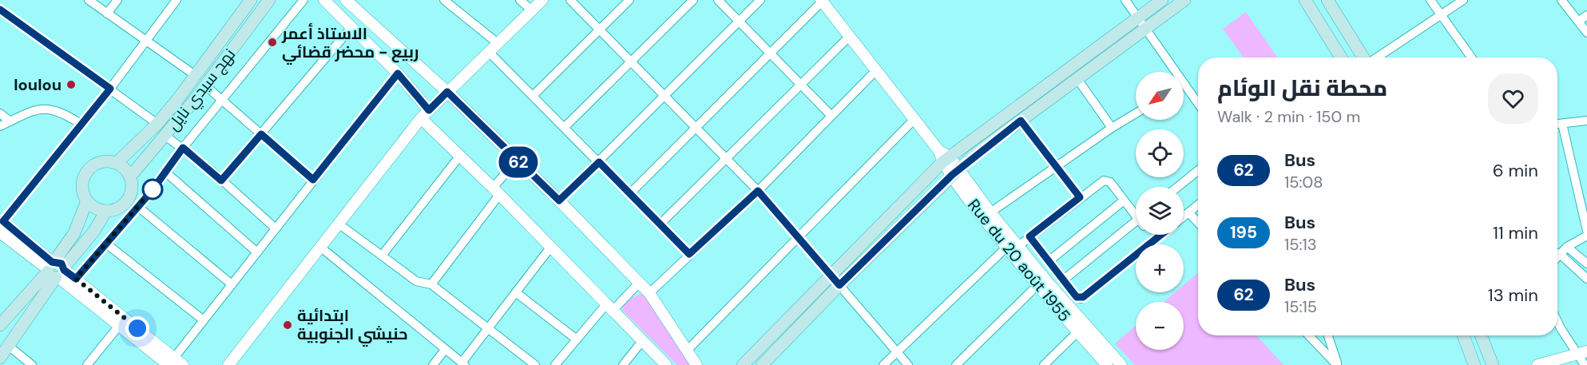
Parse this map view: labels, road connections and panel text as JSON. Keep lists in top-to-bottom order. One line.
{"streets":{"main road":["نهج سيدي نايل"],"street":["Rue du 20 août 1955"]},"places":["الاستاذ أعمر ربيع - محضر قضائي","loulou","ابتدائية حنيشي الجنوبية"],"lines":["bus line 62"],"north":"bottom left","page":{"on_map":"62","heading":["محطة نقل الوئام","Walk · 2 min · 150 m"],"map_buttons":["+","−"],"list":[{"mark":"62","name":"Bus","note":"15:08","value":"6 min"},{"mark":"195","name":"Bus","note":"15:13","value":"11 min"},{"mark":"62","name":"Bus","note":"15:15","value":"13 min"}]}}
